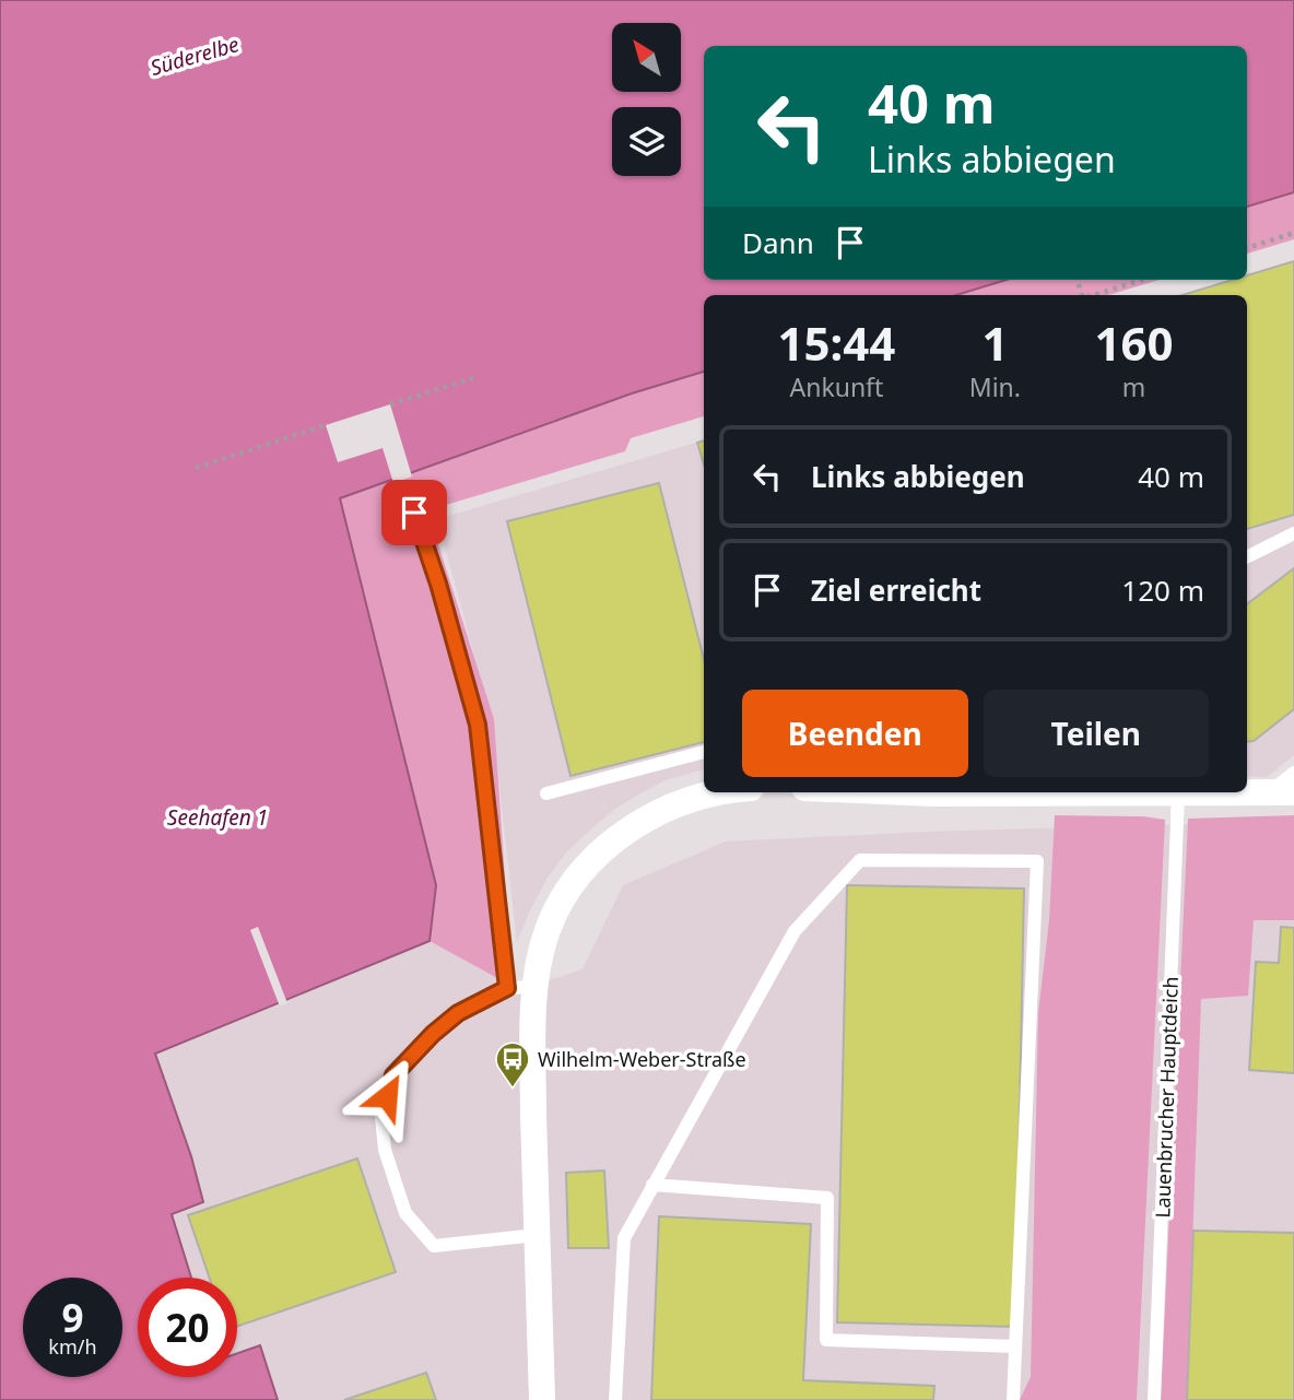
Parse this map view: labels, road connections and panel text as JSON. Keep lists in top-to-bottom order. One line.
{"streets":{"lane":["Lauenbrucher Hauptdeich"]},"water":["Süderelbe","Seehafen 1"],"places":{"bus stop":["Wilhelm-Weber-Straße"]},"north":"top left","page":{"turn":["40 m","Links abbiegen"],"then":"Dann","eta":["15:44","Ankunft","1","Min.","160","m"],"list":[{"name":"Links abbiegen","value":"40 m"},{"name":"Ziel erreicht","value":"120 m"}],"buttons":["Beenden","Teilen"],"speed":"9 km/h","limit":"20"}}
